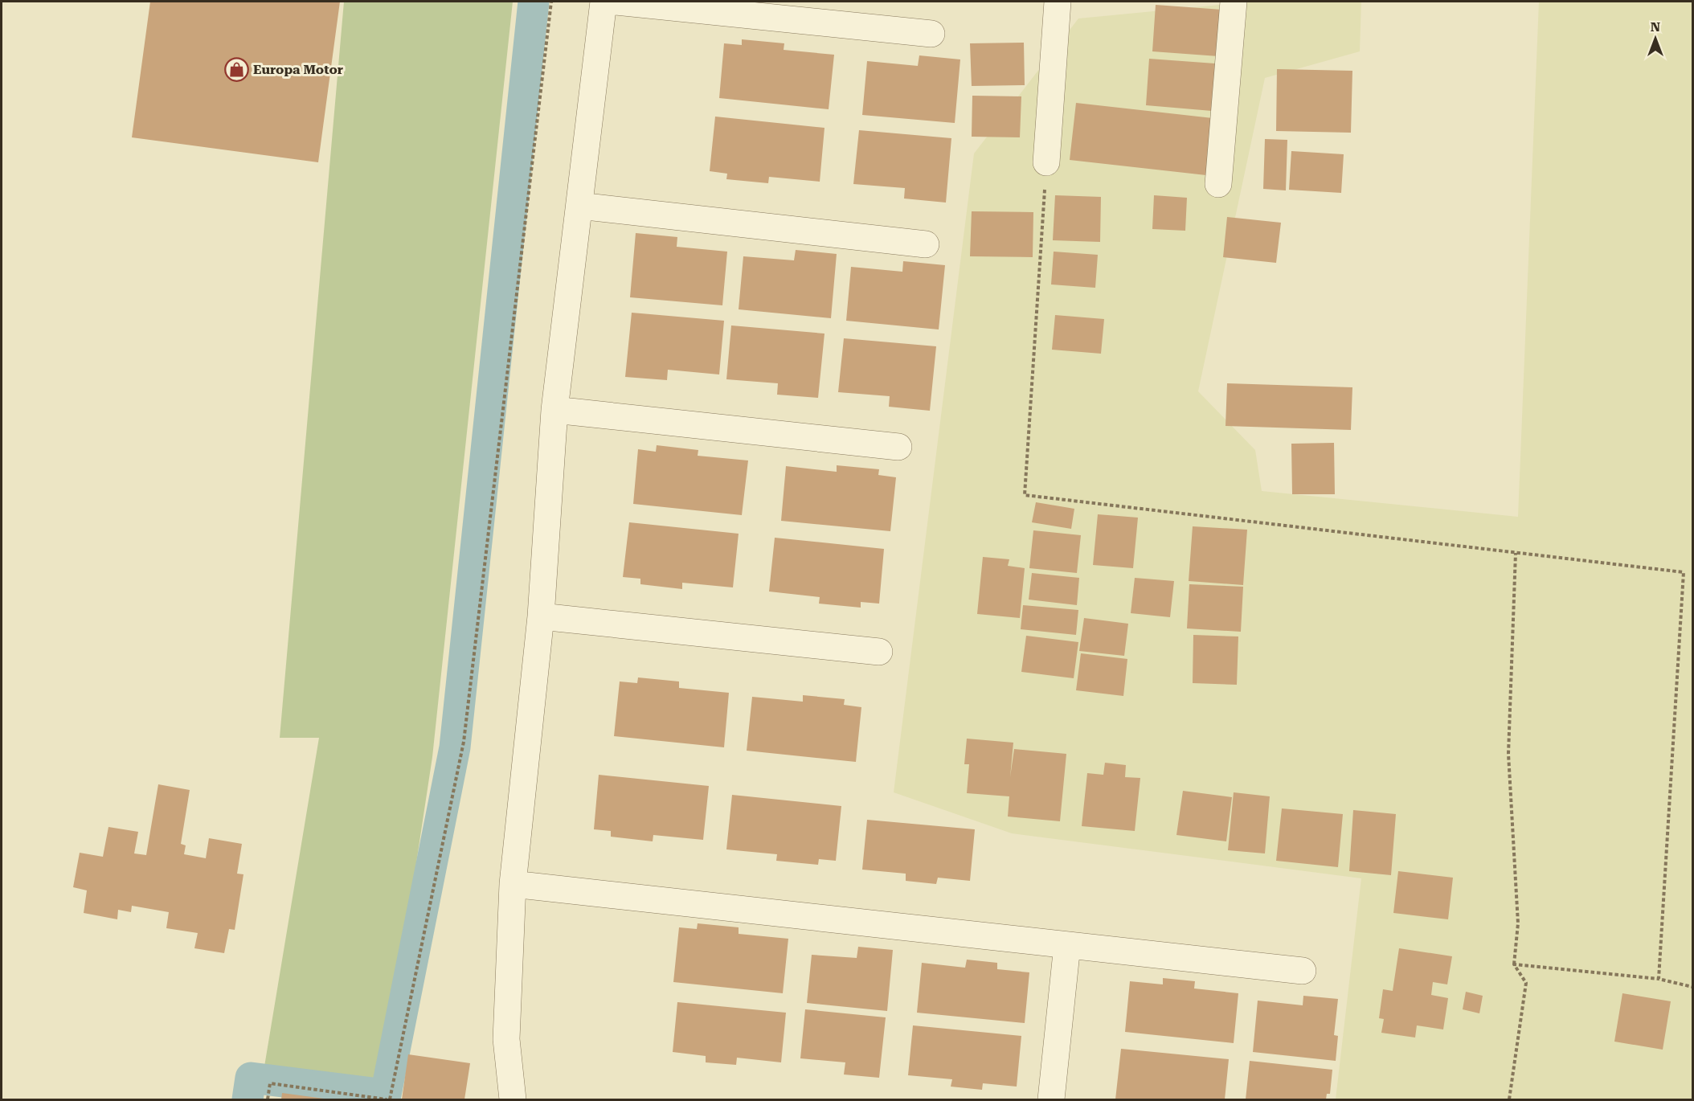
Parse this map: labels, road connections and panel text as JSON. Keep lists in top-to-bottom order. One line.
{"places":{"shop":["Europa Motor"]},"north":"top"}
